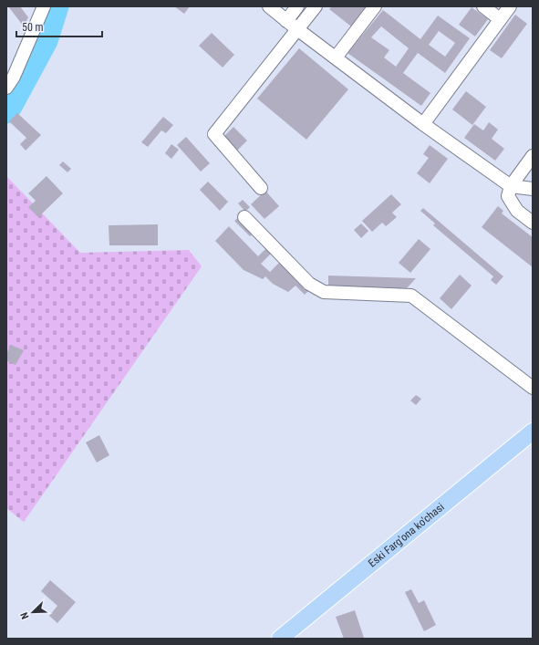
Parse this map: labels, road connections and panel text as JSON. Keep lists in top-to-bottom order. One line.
{"streets":{"main road":["Eski Farg'ona ko'chasi"]},"scale_bar":"50 m","north":"bottom left"}
